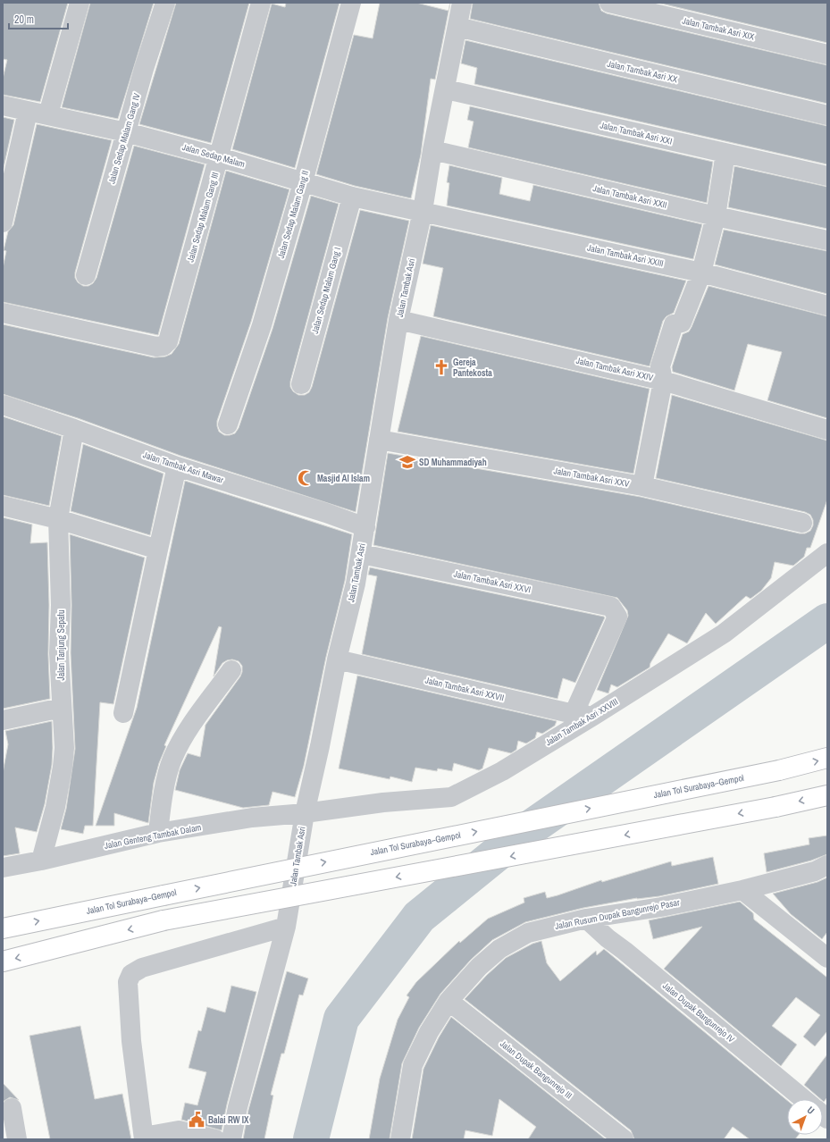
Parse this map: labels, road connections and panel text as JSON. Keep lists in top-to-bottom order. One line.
{"streets":{"highway":["Jalan Tol Surabaya–Gempol"],"street":["Jalan Tambak Asri XIX","Jalan Tambak Asri XX","Jalan Tambak Asri XXI","Jalan Sedap Malam Gang IV","Jalan Sedap Malam","Jalan Tambak Asri XXII","Jalan Sedap Malam Gang II","Jalan Sedap Malam Gang III","Jalan Tambak Asri XXIII","Jalan Tambak Asri","Jalan Sedap Malam Gang I","Jalan Tambak Asri XXIV","Jalan Tambak Asri Mawar","Jalan Tambak Asri XXV","Jalan Tambak Asri XXVI","Jalan Tanjung Sepatu","Jalan Tambak Asri XXVII","Jalan Tambak Asri XXVIII","Jalan Genteng Tambak Dalam","Jalan Rusum Dupak Bangunrejo Pasar","Jalan Dupak Bangunrejo IV","Jalan Dupak Bangunrejo III"]},"crossings":[["Jalan Tambak Asri XX","Jalan Tambak Asri"],["Jalan Tambak Asri XXI","Jalan Tambak Asri"],["Jalan Sedap Malam Gang IV","Jalan Sedap Malam"],["Jalan Sedap Malam","Jalan Sedap Malam Gang II"],["Jalan Sedap Malam","Jalan Sedap Malam Gang III"],["Jalan Sedap Malam","Jalan Tambak Asri XXIII"],["Jalan Sedap Malam","Jalan Tambak Asri"],["Jalan Sedap Malam","Jalan Sedap Malam Gang I"],["Jalan Tambak Asri XXII","Jalan Tambak Asri"],["Jalan Tambak Asri XXIII","Jalan Tambak Asri"],["Jalan Tambak Asri","Jalan Tambak Asri XXIV"],["Jalan Tambak Asri","Jalan Tambak Asri Mawar"],["Jalan Tambak Asri","Jalan Tambak Asri XXV"],["Jalan Tambak Asri","Jalan Tambak Asri XXVI"],["Jalan Tambak Asri","Jalan Tambak Asri XXVII"],["Jalan Tambak Asri","Jalan Tambak Asri XXVIII"],["Jalan Tambak Asri","Jalan Genteng Tambak Dalam"],["Jalan Tambak Asri Mawar","Jalan Tanjung Sepatu"],["Jalan Tambak Asri XXVI","Jalan Tambak Asri XXVII"],["Jalan Tanjung Sepatu","Jalan Genteng Tambak Dalam"],["Jalan Tambak Asri XXVII","Jalan Tambak Asri XXVIII"],["Jalan Tambak Asri XXVIII","Jalan Genteng Tambak Dalam"],["Jalan Rusum Dupak Bangunrejo Pasar","Jalan Dupak Bangunrejo IV"],["Jalan Rusum Dupak Bangunrejo Pasar","Jalan Dupak Bangunrejo III"]],"places":{"church":["Gereja Pantekosta"],"school or university":["SD Muhammadiyah"],"mosque":["Masjid Al Islam"],"public building":["Balai RW IX"]},"scale_bar":"20 m","north":"top right"}
